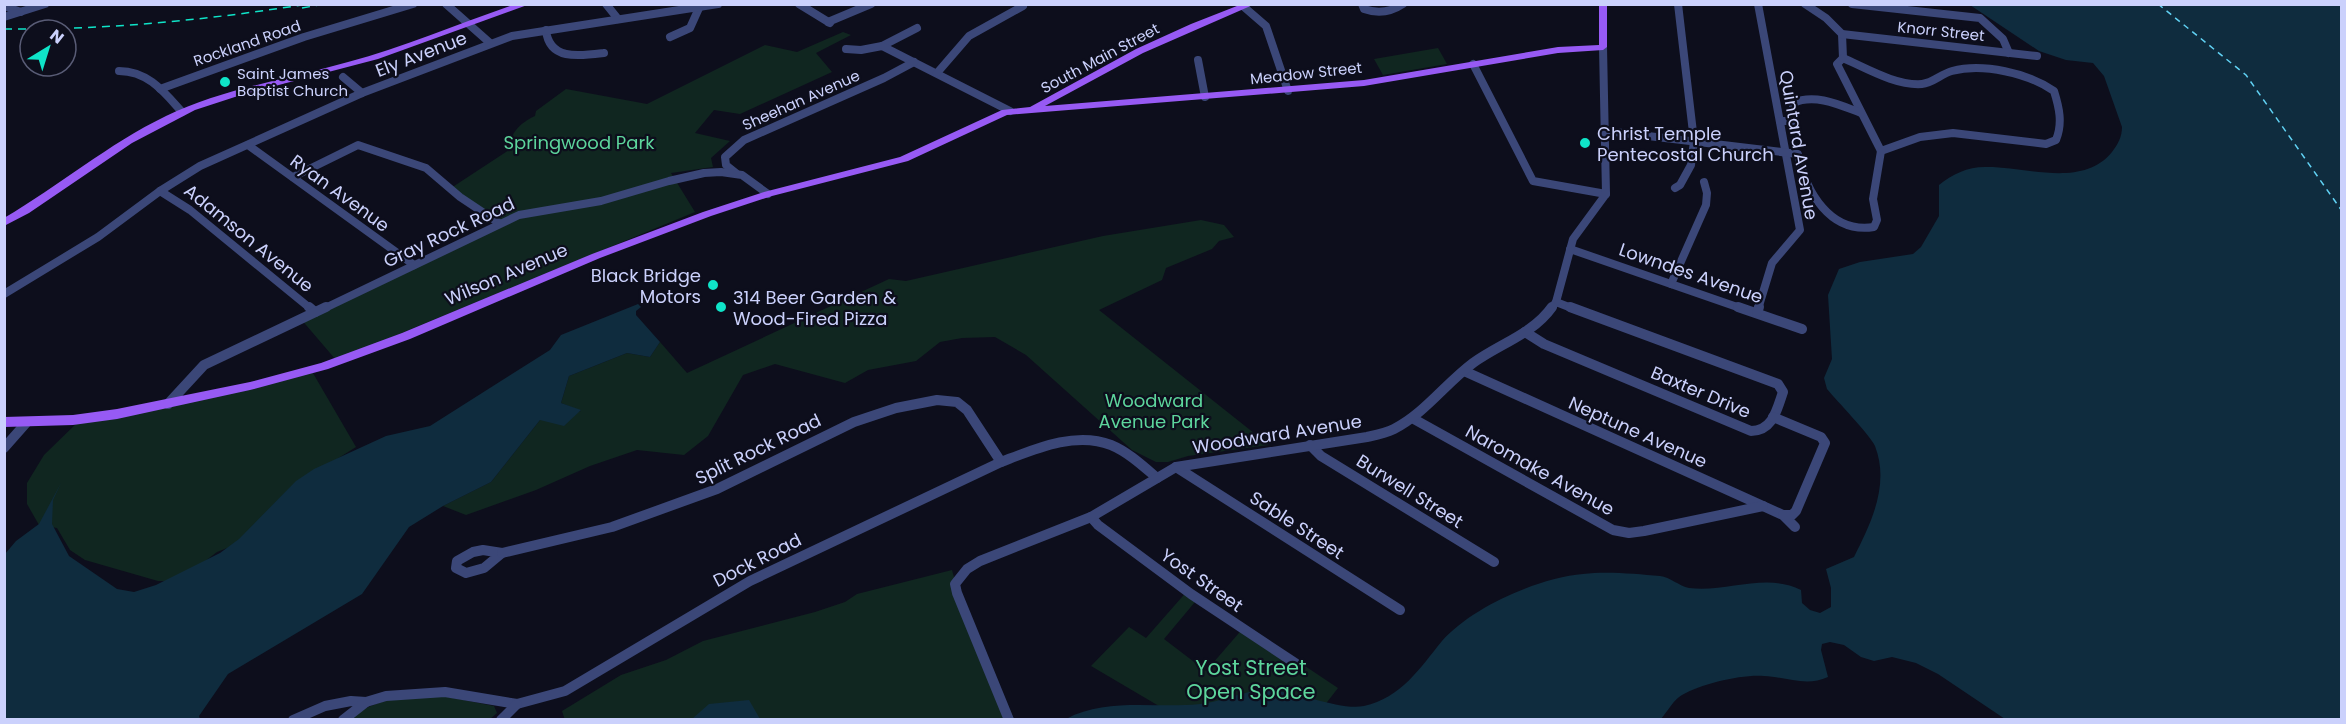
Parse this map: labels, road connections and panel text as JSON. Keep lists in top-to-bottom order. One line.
{"streets":{"main road":["South Main Street","Meadow Street","Wilson Avenue"],"street":["Knorr Street","Rockland Road","Ely Avenue","Sheehan Avenue","Quintard Avenue","Ryan Avenue","Gray Rock Road","Adamson Avenue","Lowndes Avenue","Baxter Drive","Neptune Avenue","Woodward Avenue","Split Rock Road","Naromake Avenue","Burwell Street","Sable Street","Dock Road","Yost Street"]},"crossings":[["Ely Avenue","Ryan Avenue"],["Ely Avenue","Adamson Avenue"],["South Main Street","Meadow Street"],["Meadow Street","Wilson Avenue"],["Sheehan Avenue","Gray Rock Road"],["Quintard Avenue","Lowndes Avenue"],["Ryan Avenue","Gray Rock Road"],["Gray Rock Road","Adamson Avenue"],["Gray Rock Road","Wilson Avenue"],["Lowndes Avenue","Woodward Avenue"],["Baxter Drive","Woodward Avenue"],["Neptune Avenue","Woodward Avenue"],["Neptune Avenue","Naromake Avenue"],["Woodward Avenue","Naromake Avenue"],["Woodward Avenue","Burwell Street"],["Woodward Avenue","Sable Street"],["Woodward Avenue","Dock Road"],["Woodward Avenue","Yost Street"],["Split Rock Road","Dock Road"]],"parks":["Springwood Park","Woodward Avenue Park","Yost Street Open Space"],"places":["Saint James Baptist Church","Christ Temple Pentecostal Church","Black Bridge Motors","314 Beer Garden & Wood-Fired Pizza"],"north":"top right"}
